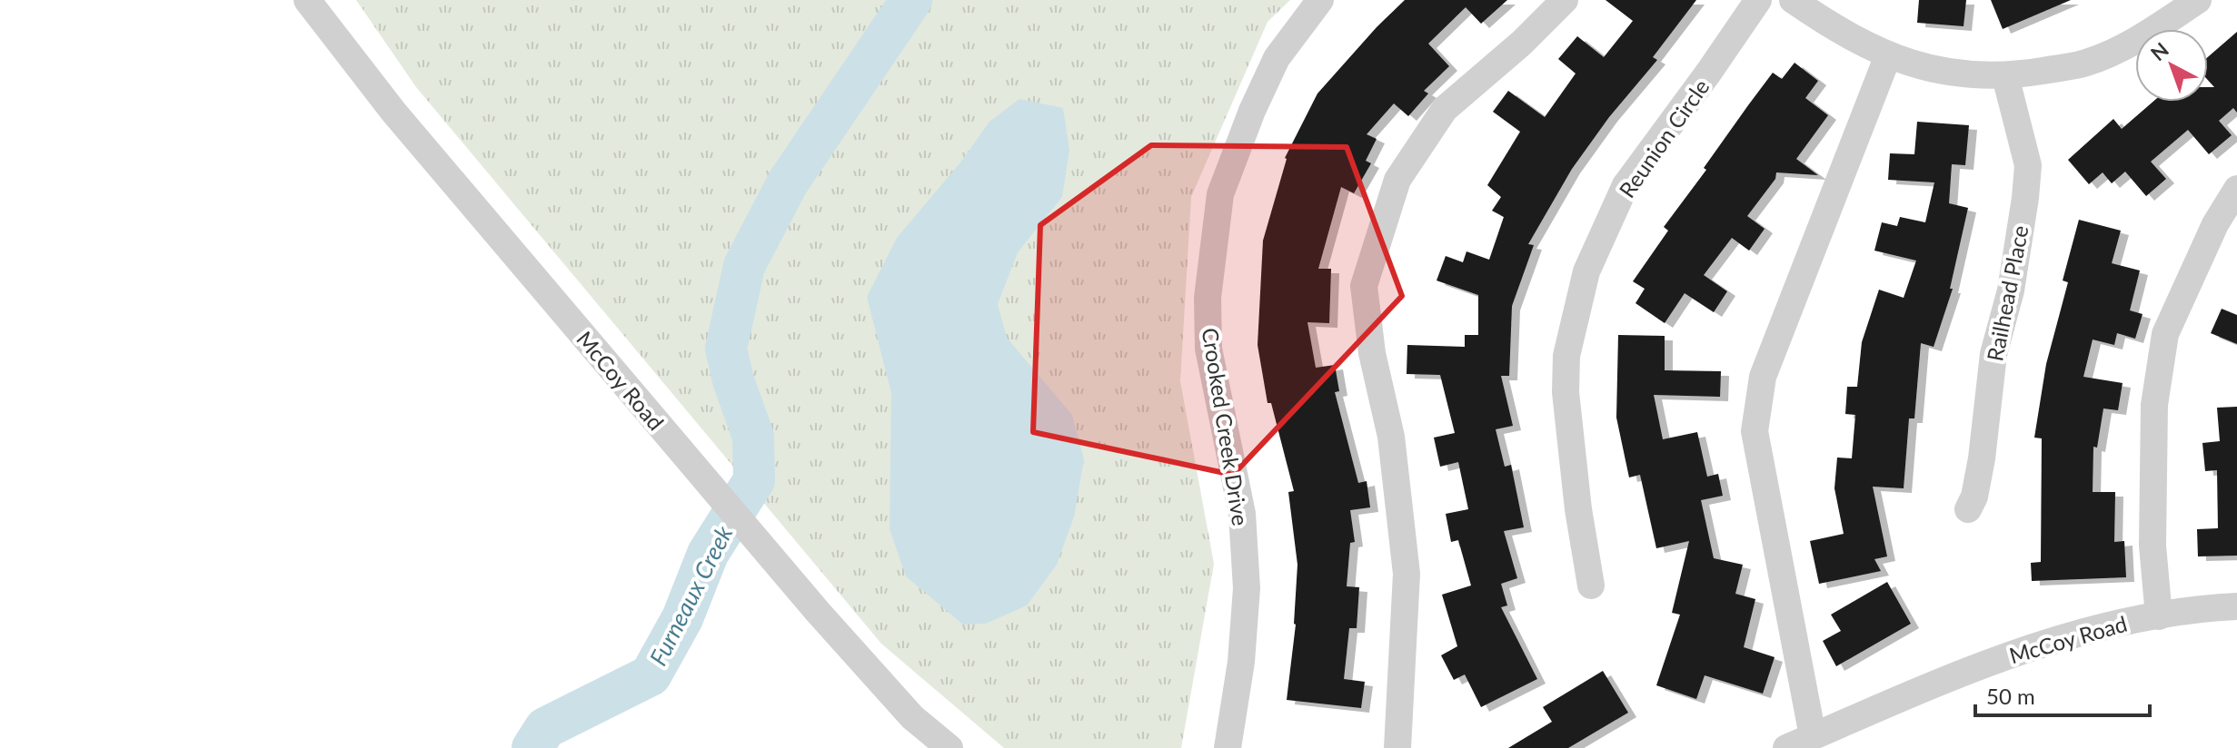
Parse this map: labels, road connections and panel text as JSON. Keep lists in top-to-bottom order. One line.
{"streets":{"street":["Reunion Circle","Railhead Place","McCoy Road","Crooked Creek Drive"]},"water":["Furneaux Creek"],"scale_bar":"50 m","north":"top left"}
